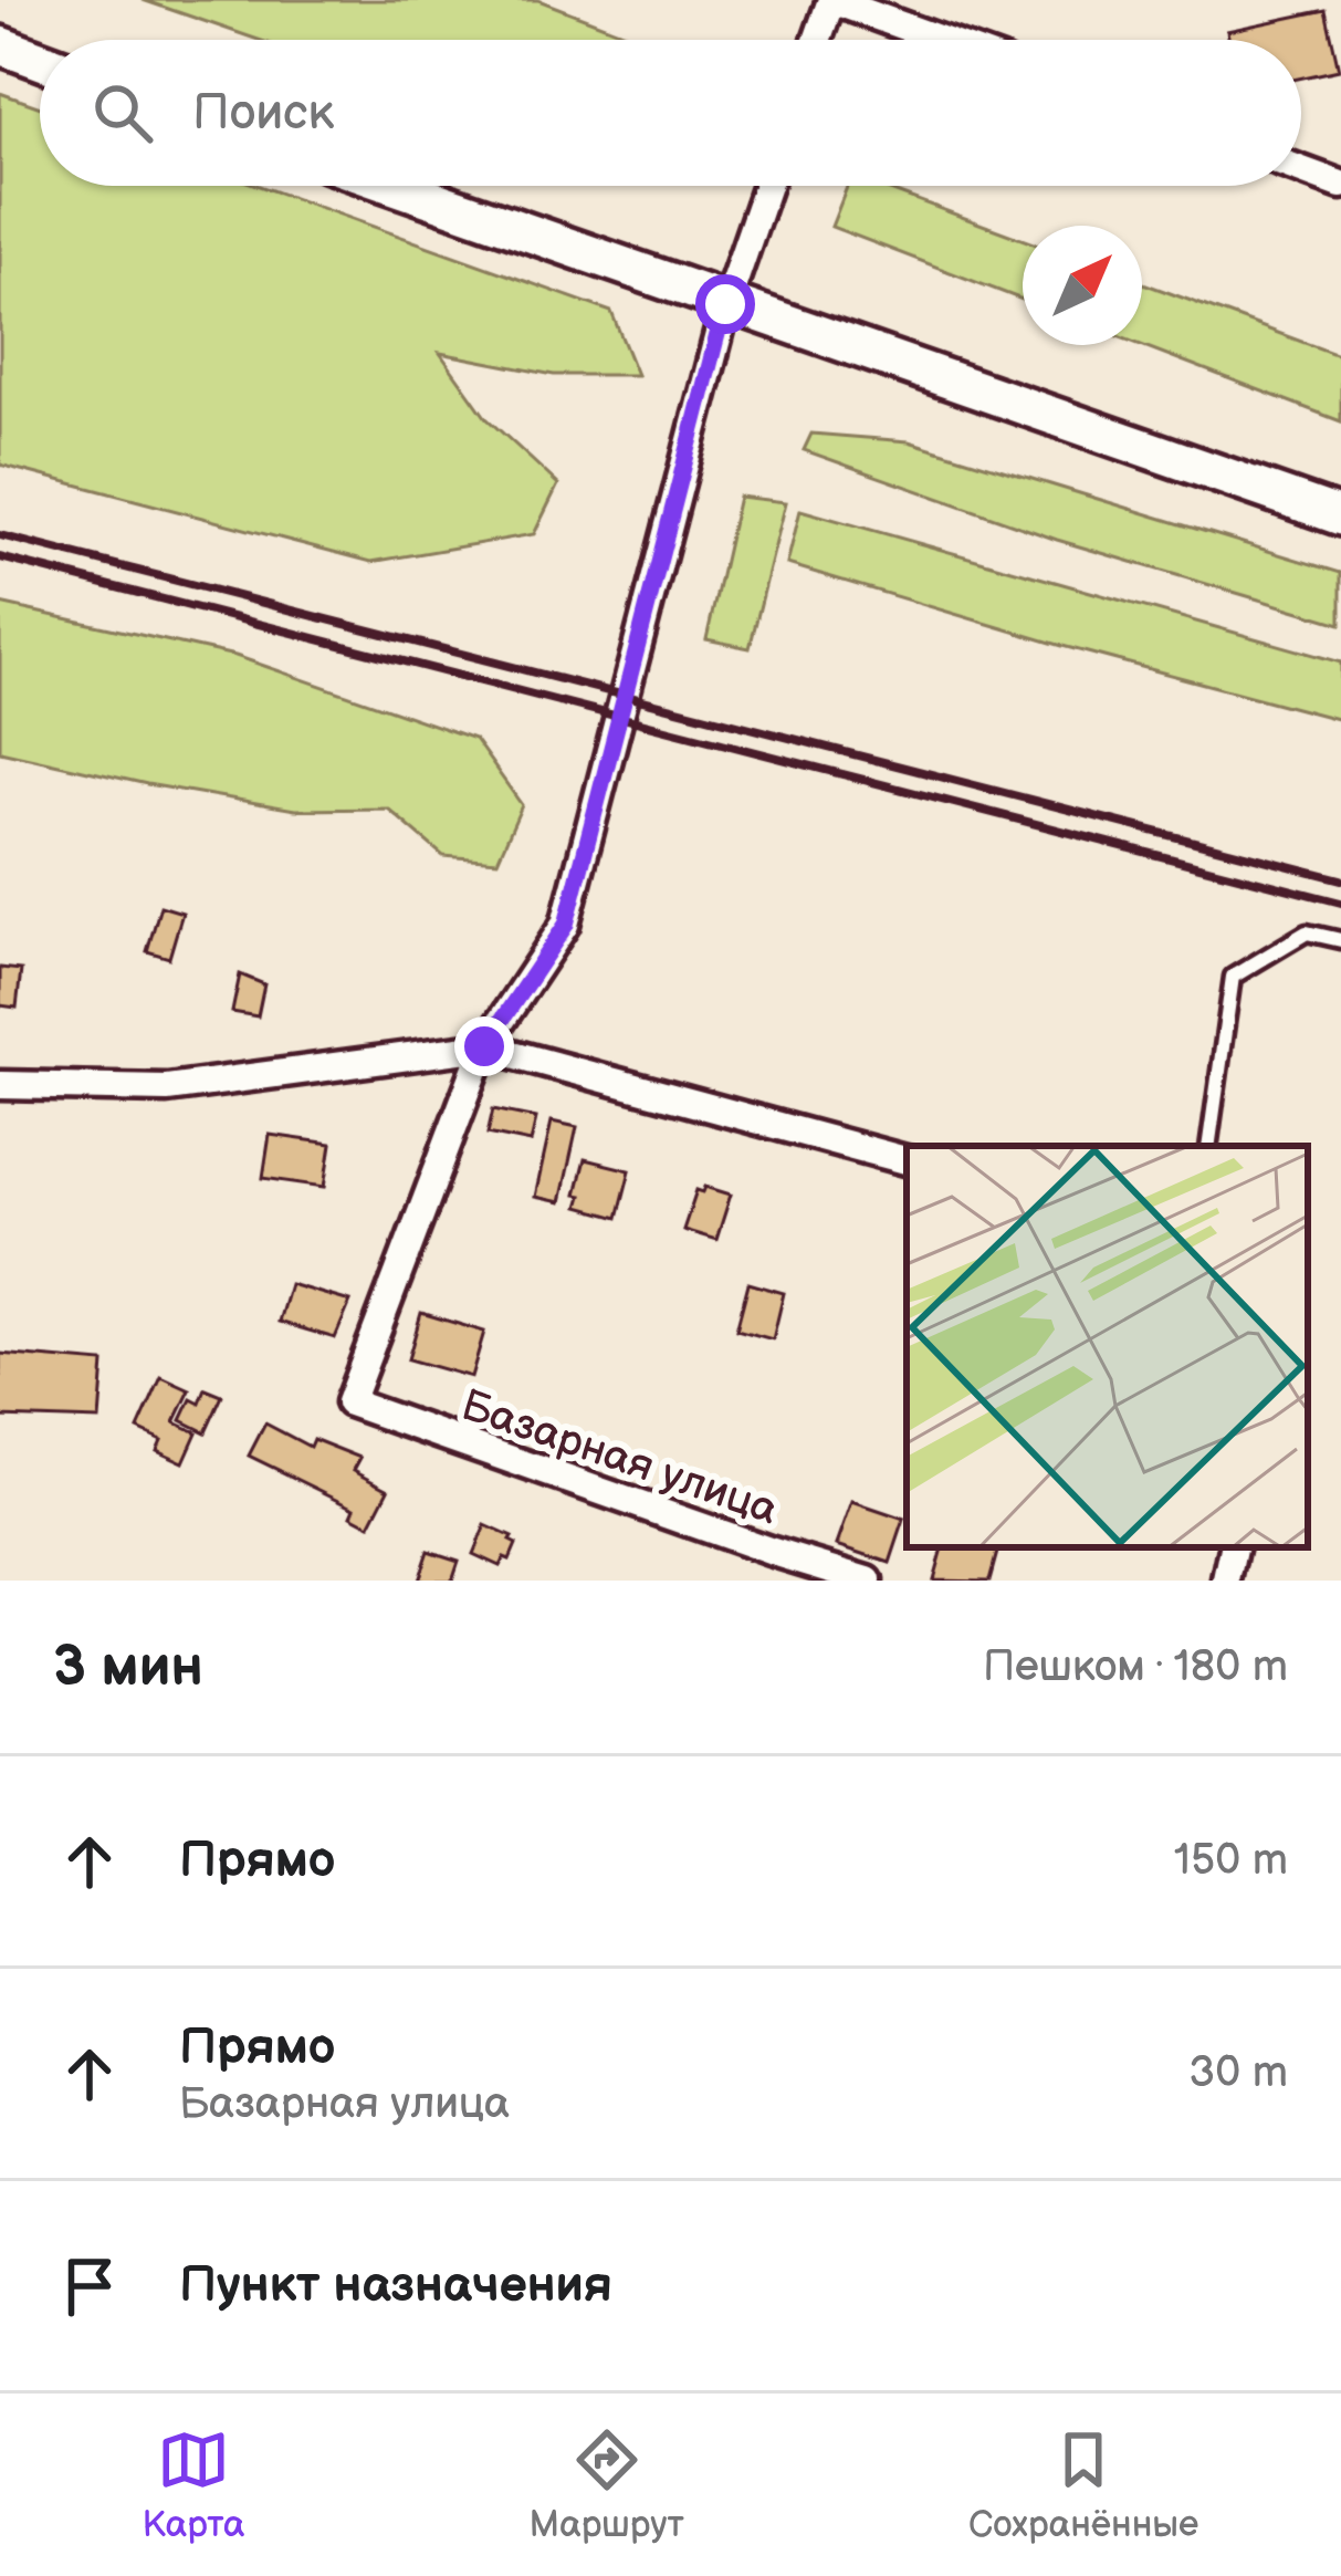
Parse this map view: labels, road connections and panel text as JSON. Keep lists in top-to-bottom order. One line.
{"streets":{"street":["Базарная улица"]},"north":"top right","page":{"search":"Поиск","heading":["3 мин","Пешком · 180 m"],"list":[["Прямо","150 m"],["Прямо","Базарная улица","30 m"],"Пункт назначения"],"nav":["Карта","Маршрут","Сохранённые"]}}
